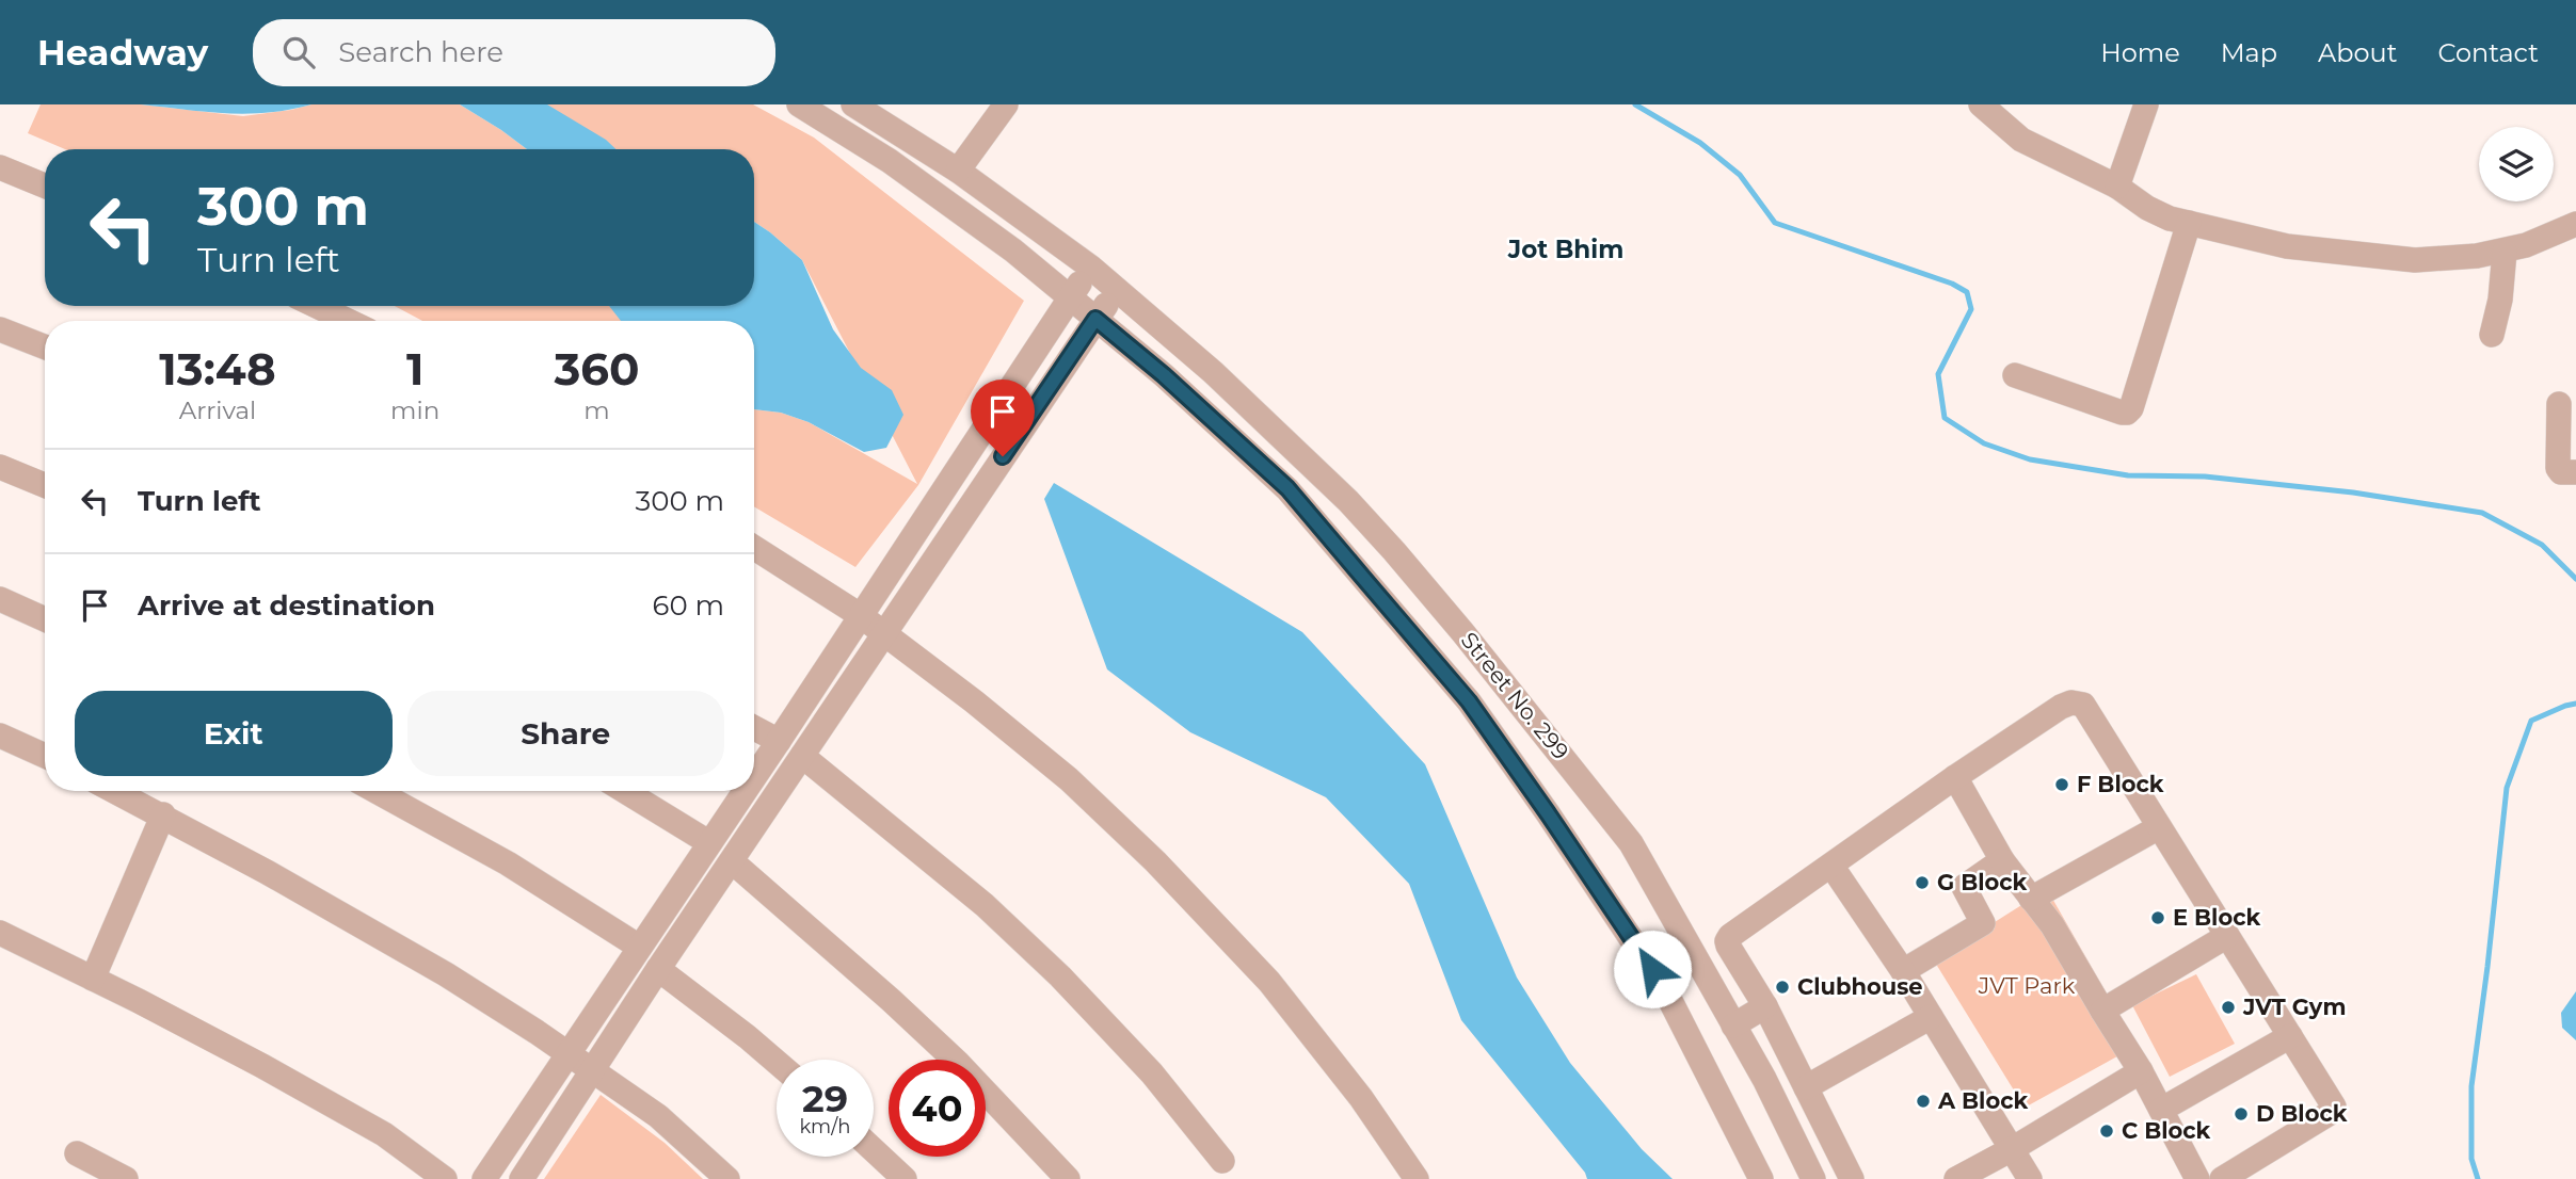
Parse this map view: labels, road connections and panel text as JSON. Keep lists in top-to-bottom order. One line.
{"streets":{"street":["Street No. 299"]},"districts":["Jot Bhim"],"parks":["JVT Park"],"places":["F Block","G Block","E Block","Clubhouse","JVT Gym","A Block","D Block","C Block"],"page":{"header":"Headway","search":"Search here","nav":["Home","Map","About","Contact"],"turn":["300 m","Turn left"],"eta":["13:48","Arrival","1","min","360","m"],"list":[{"name":"Turn left","value":"300 m"},{"name":"Arrive at destination","value":"60 m"}],"buttons":["Exit","Share"],"speed":"29 km/h","limit":"40"}}
